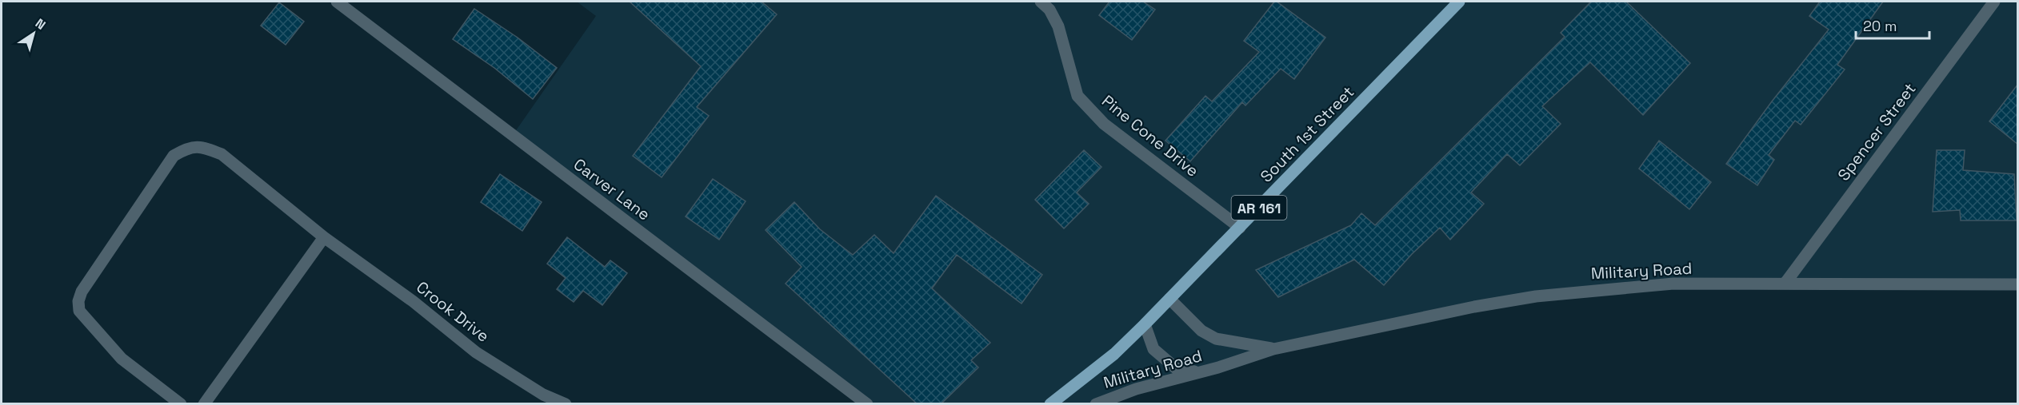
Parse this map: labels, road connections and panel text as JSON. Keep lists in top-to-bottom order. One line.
{"streets":{"main road":["South 1st Street","AR 161"],"street":["Spencer Street","Pine Cone Drive","Carver Lane","Military Road","Crook Drive"]},"crossings":[["Spencer Street","Military Road"],["South 1st Street","Pine Cone Drive"],["South 1st Street","Military Road"]],"scale_bar":"20 m","north":"top right"}
